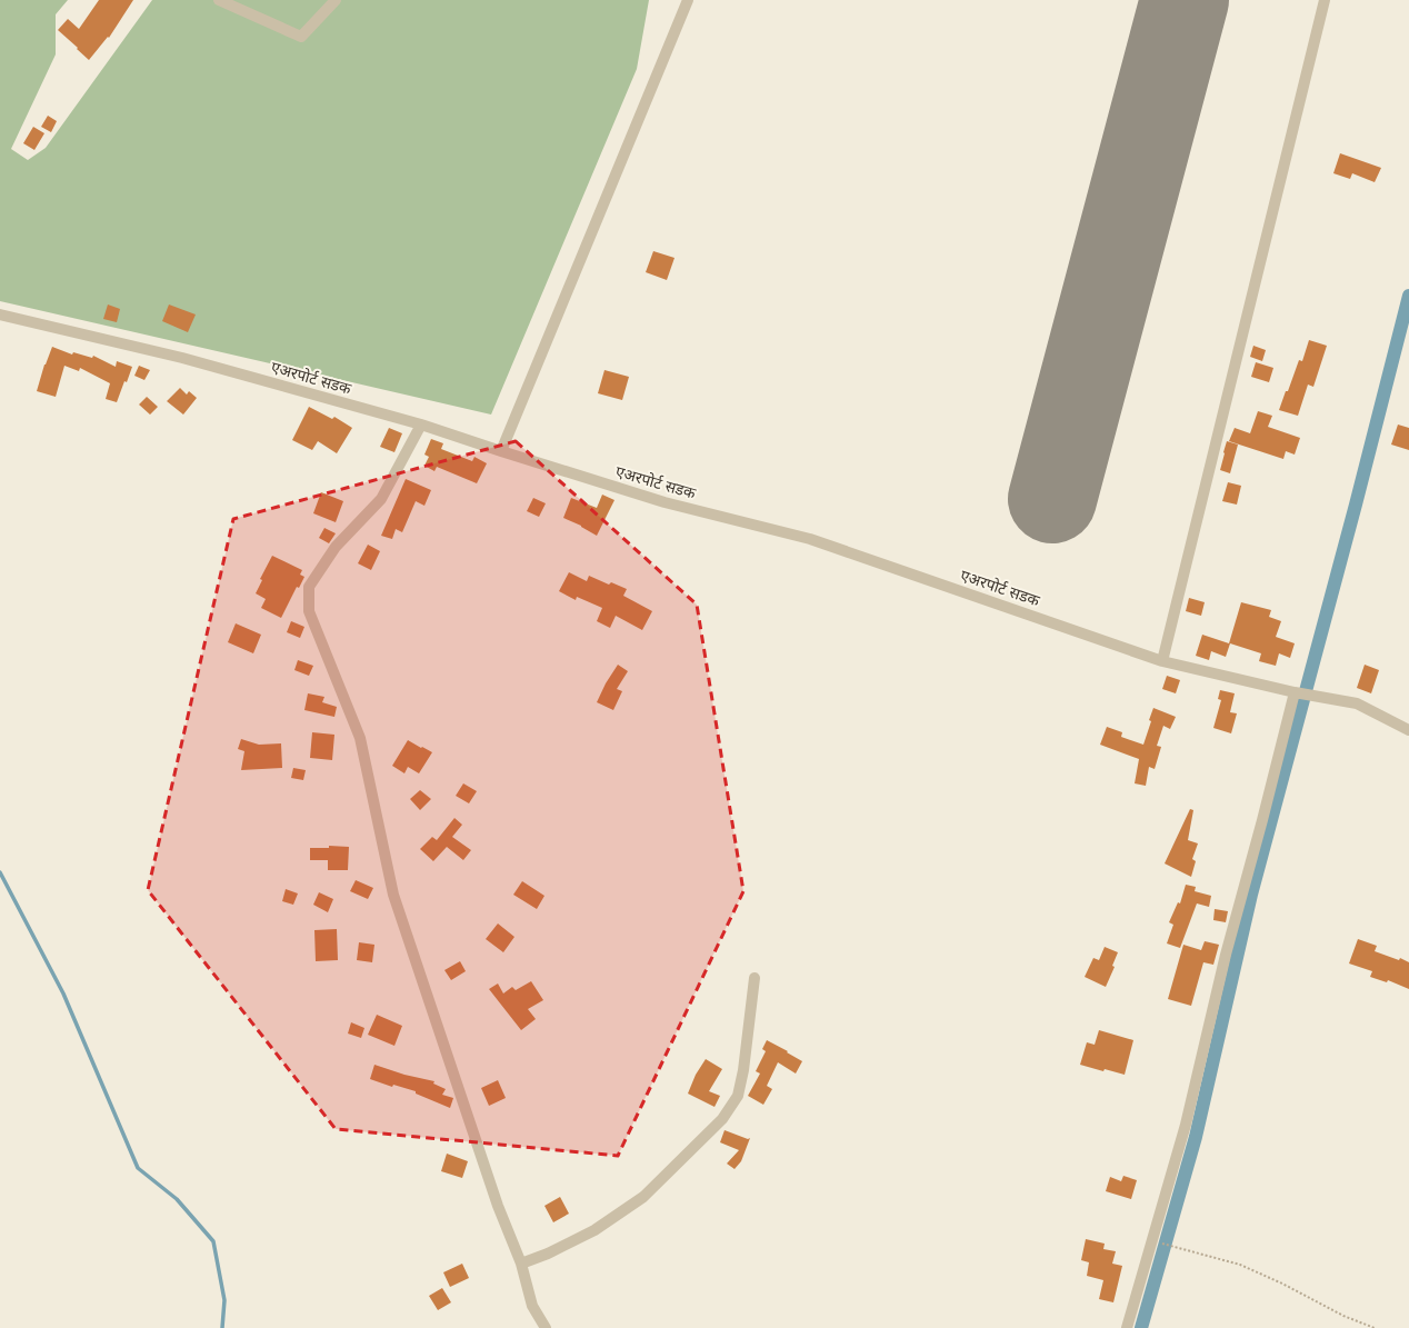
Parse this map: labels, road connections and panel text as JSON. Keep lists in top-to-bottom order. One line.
{"streets":{"street":["एअरपोर्ट सडक"]}}
